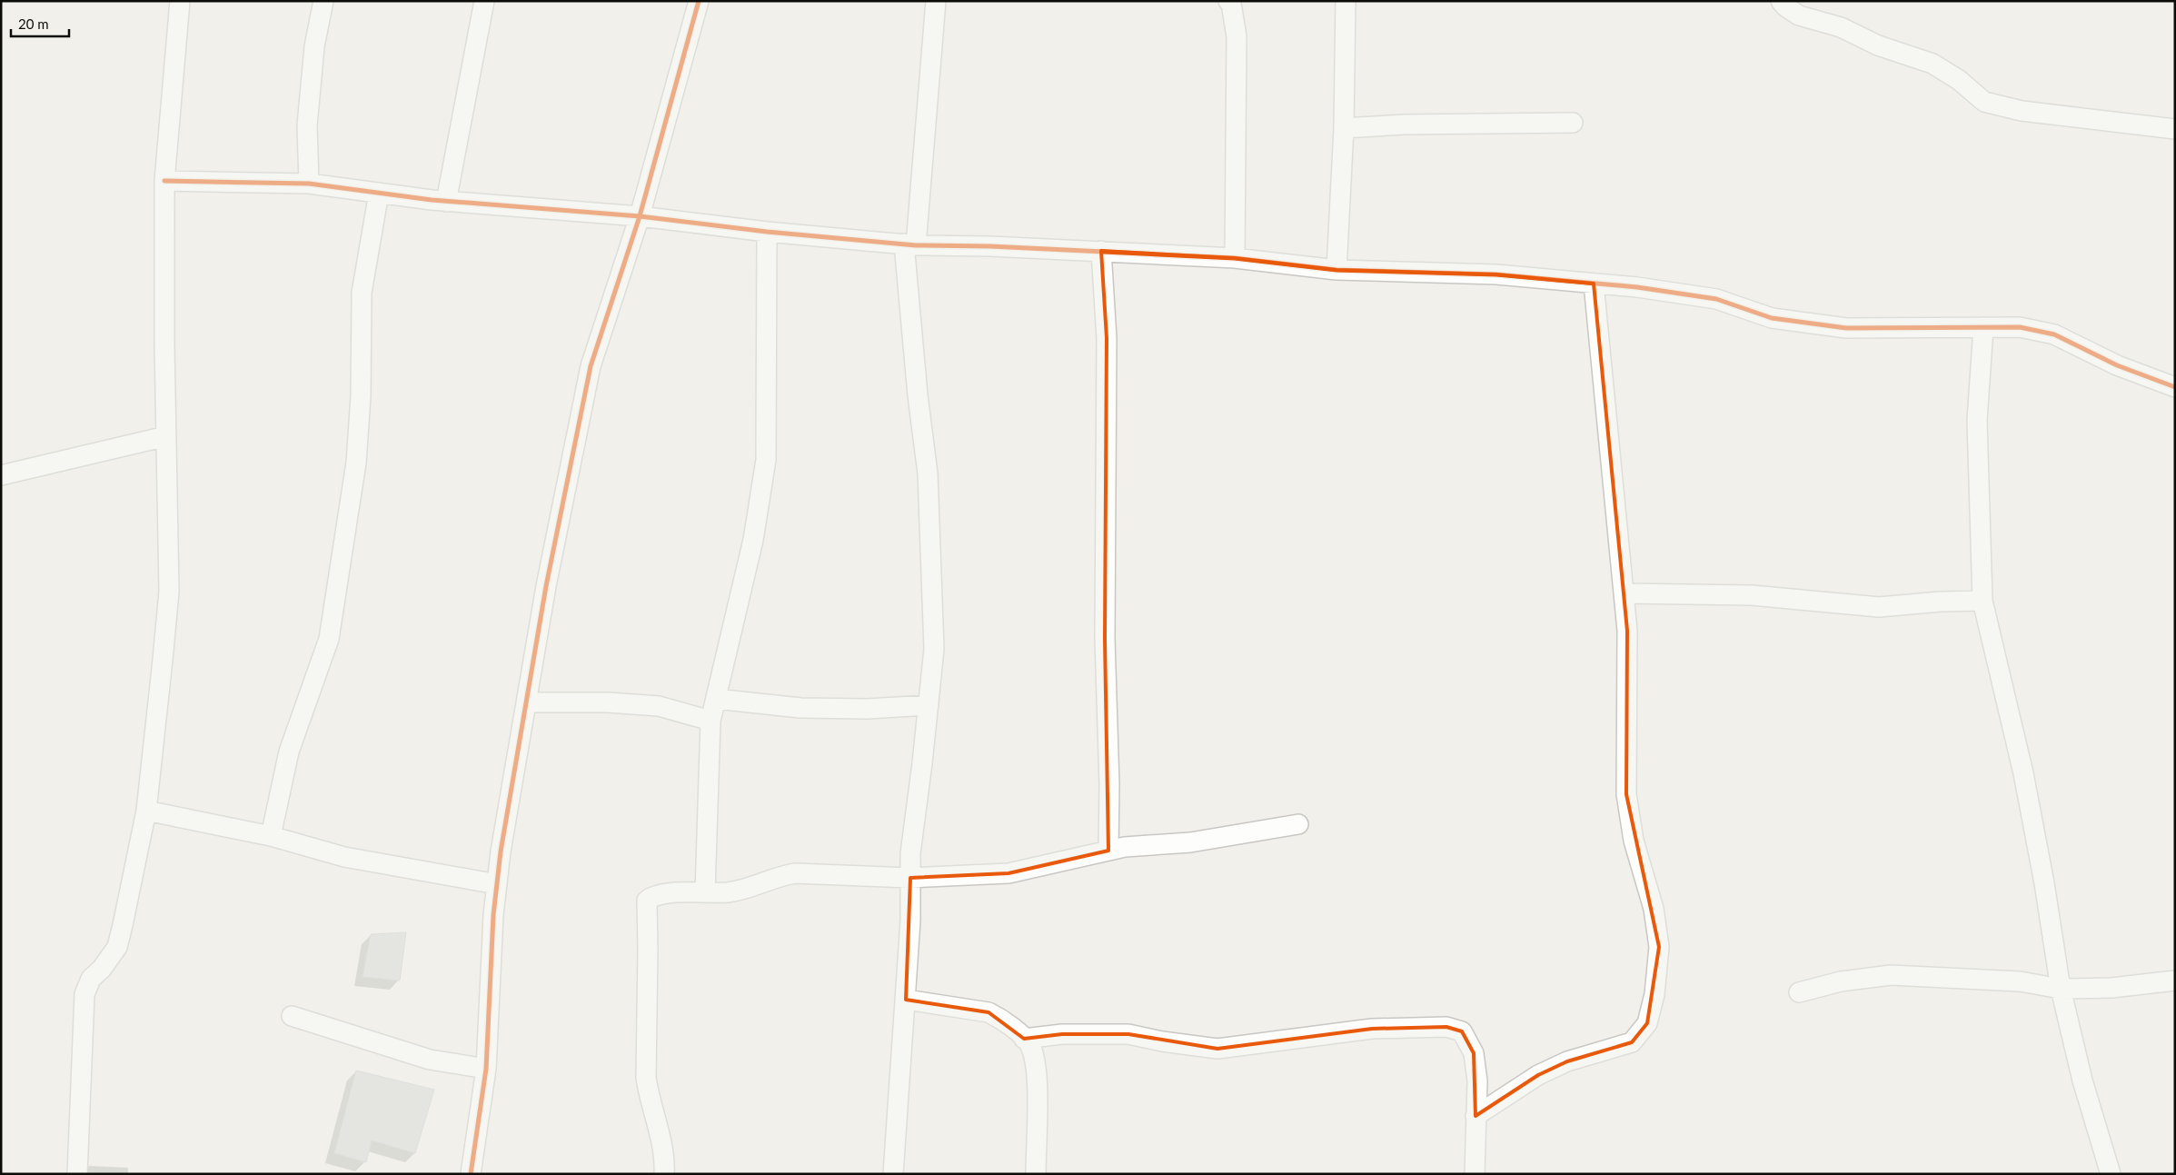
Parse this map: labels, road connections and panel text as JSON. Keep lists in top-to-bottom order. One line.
{"scale_bar":"20 m"}
